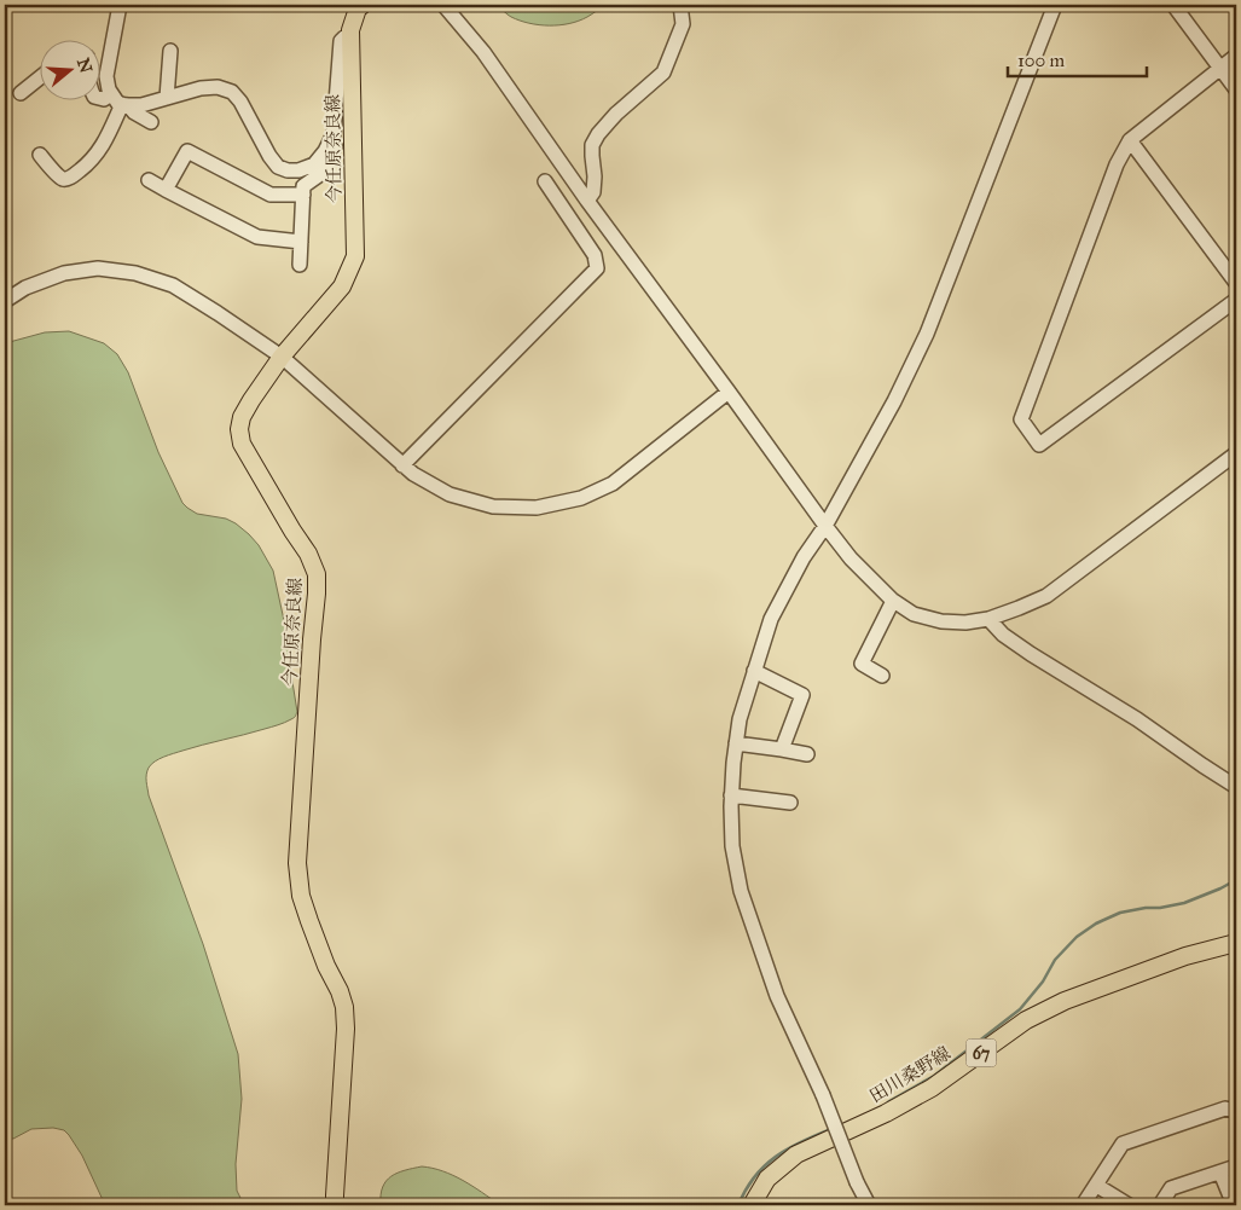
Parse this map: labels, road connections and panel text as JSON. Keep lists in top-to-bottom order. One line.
{"streets":{"main road":["今任原奈良線","67","田川桑野線"]},"scale_bar":"100 m","north":"right"}
